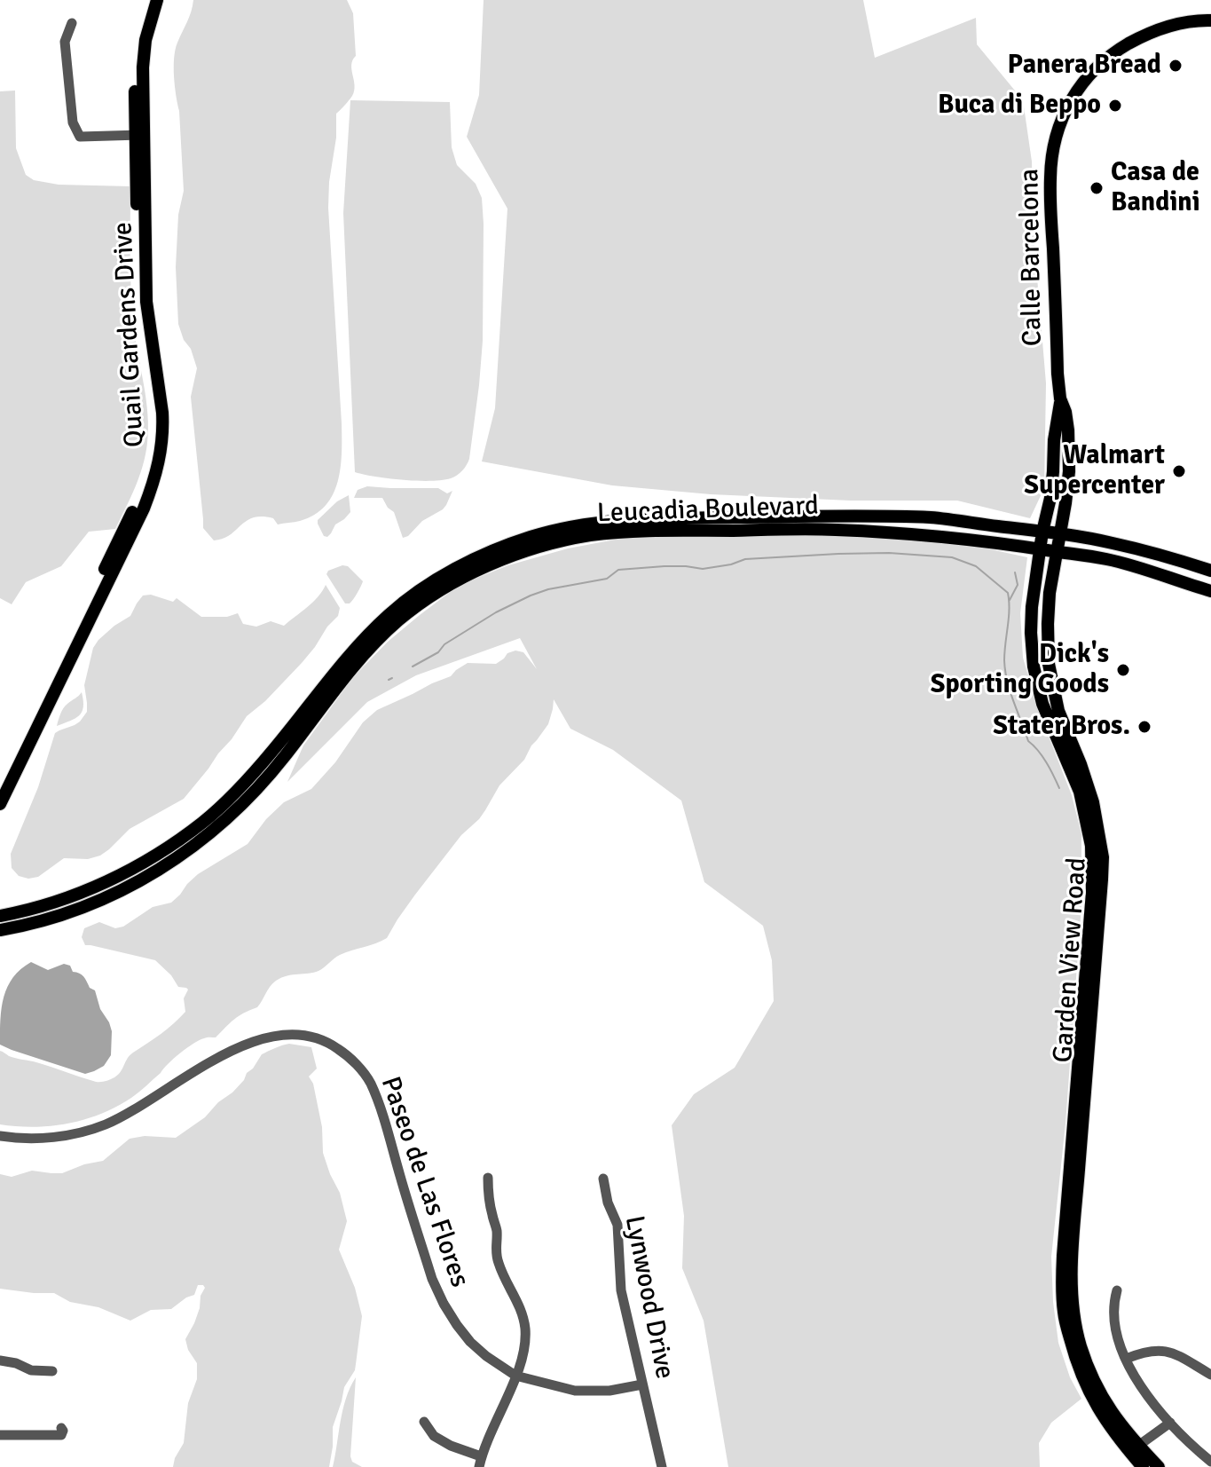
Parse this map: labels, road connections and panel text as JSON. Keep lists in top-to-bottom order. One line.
{"streets":{"main road":["Calle Barcelona","Quail Gardens Drive","Leucadia Boulevard","Garden View Road"],"street":["Paseo de Las Flores","Lynwood Drive"]},"crossings":[["Calle Barcelona","Garden View Road"],["Leucadia Boulevard","Garden View Road"],["Paseo de Las Flores","Lynwood Drive"]],"places":["Panera Bread","Buca di Beppo","Casa de Bandini","Walmart Supercenter","Dick's Sporting Goods","Stater Bros."]}
